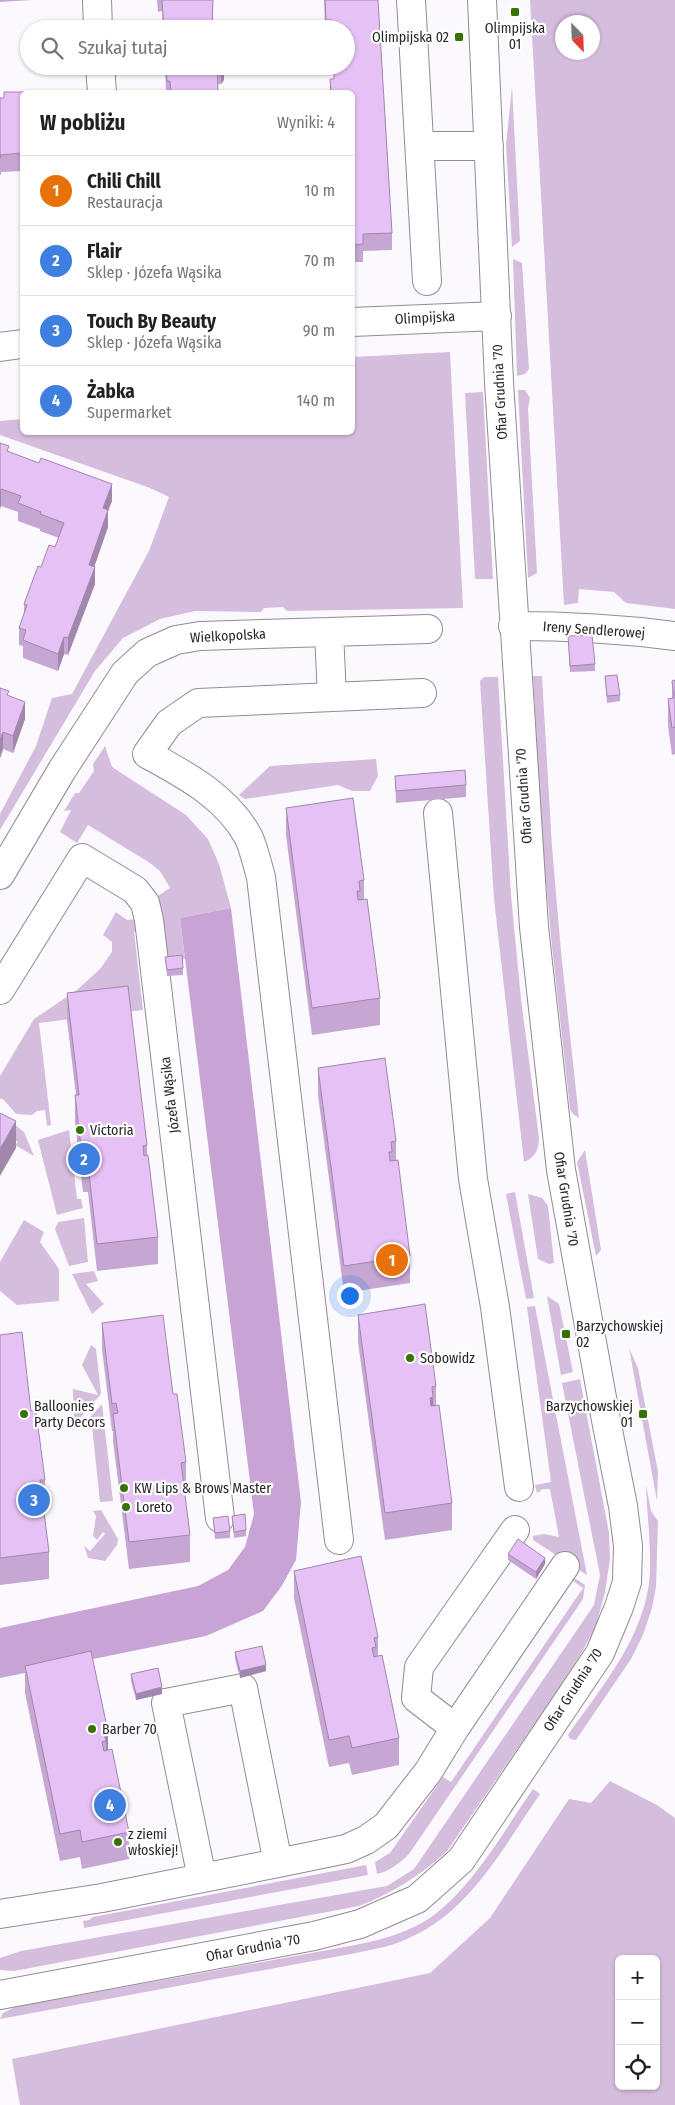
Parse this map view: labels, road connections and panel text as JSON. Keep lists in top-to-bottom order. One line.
{"streets":{"street":["Olimpijska","Ofiar Grudnia '70","Ireny Sendlerowej","Wielkopolska","Józefa Wąsika"]},"crossings":[["Olimpijska","Ofiar Grudnia '70"],["Ofiar Grudnia '70","Ireny Sendlerowej"]],"places":{"transit":["Olimpijska 01","Olimpijska 02","Barzychowskiej 02","Barzychowskiej 01"],"other":["Victoria","Sobowidz","Balloonies Party Decors","KW Lips & Brows Master","Loreto","Barber 70","z ziemi włoskiej!"]},"north":"bottom right","page":{"search":"Szukaj tutaj","heading":["W pobliżu","Wyniki: 4"],"list":[{"mark":"1","name":"Chili Chill","note":"Restauracja","value":"10 m"},{"mark":"2","name":"Flair","note":"Sklep · Józefa Wąsika","value":"70 m"},{"mark":"3","name":"Touch By Beauty","note":"Sklep · Józefa Wąsika","value":"90 m"},{"mark":"4","name":"Żabka","note":"Supermarket","value":"140 m"}],"pins":["2","1","3","4"],"map_buttons":["+","−"]}}
